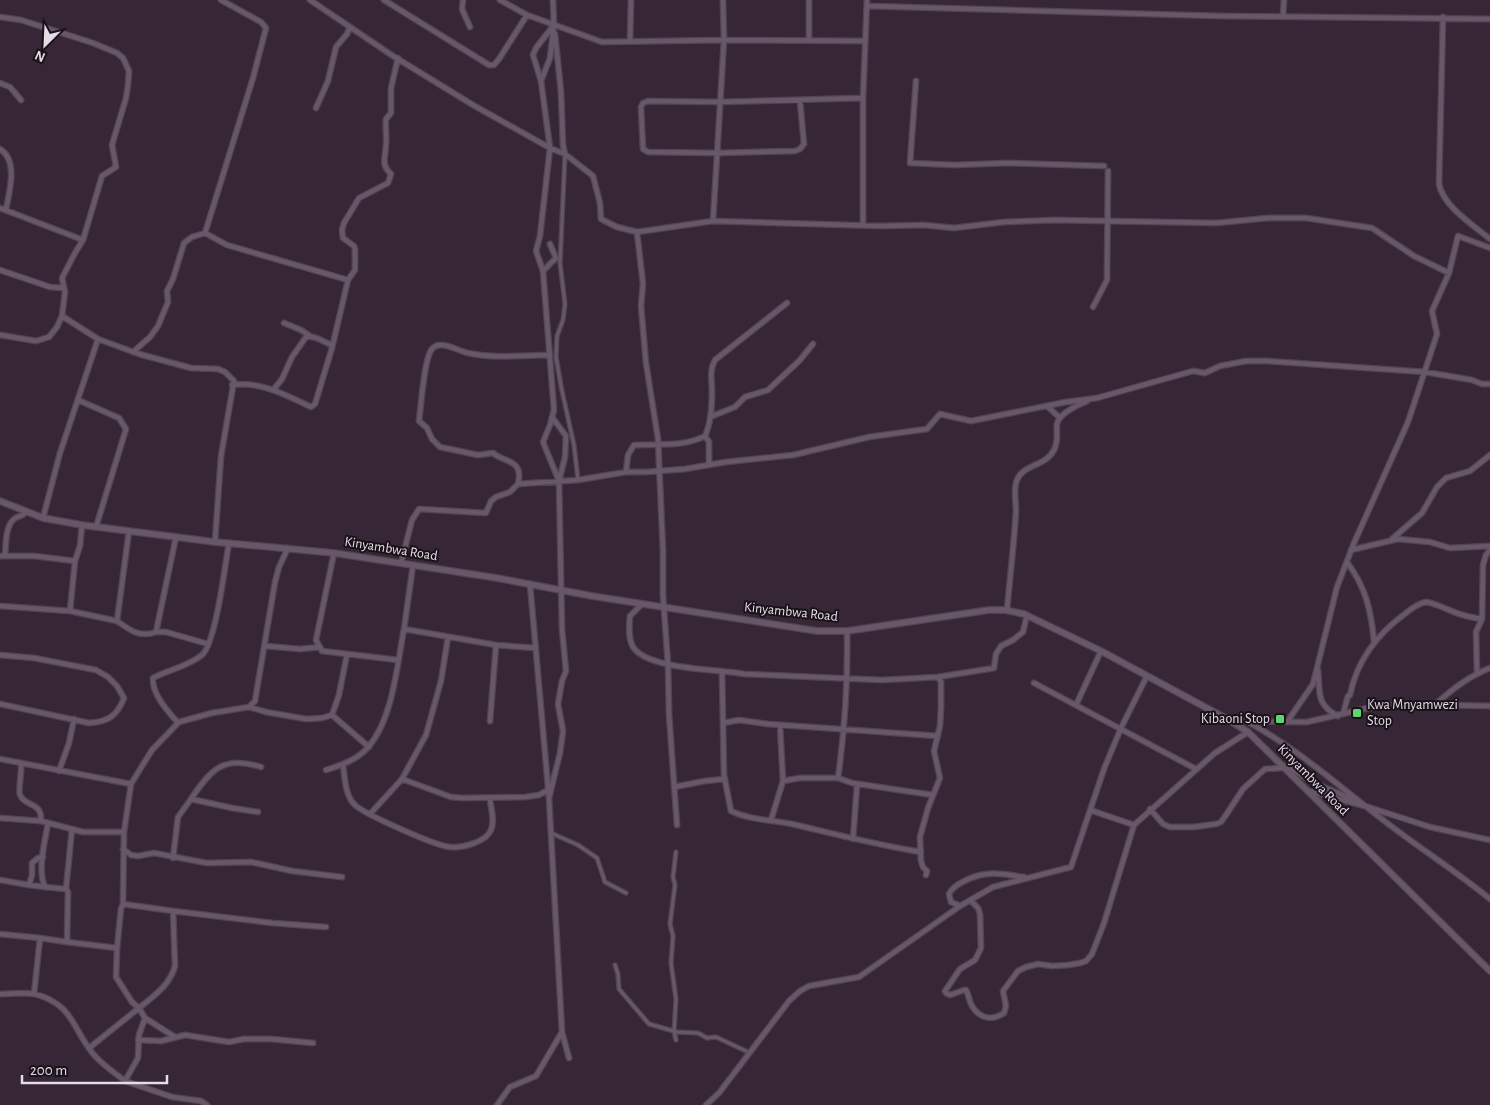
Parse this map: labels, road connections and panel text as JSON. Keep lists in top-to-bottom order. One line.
{"streets":{"street":["Kinyambwa Road"]},"places":{"transit":["Kwa Mnyamwezi Stop","Kibaoni Stop"]},"scale_bar":"200 m","north":"bottom left"}
